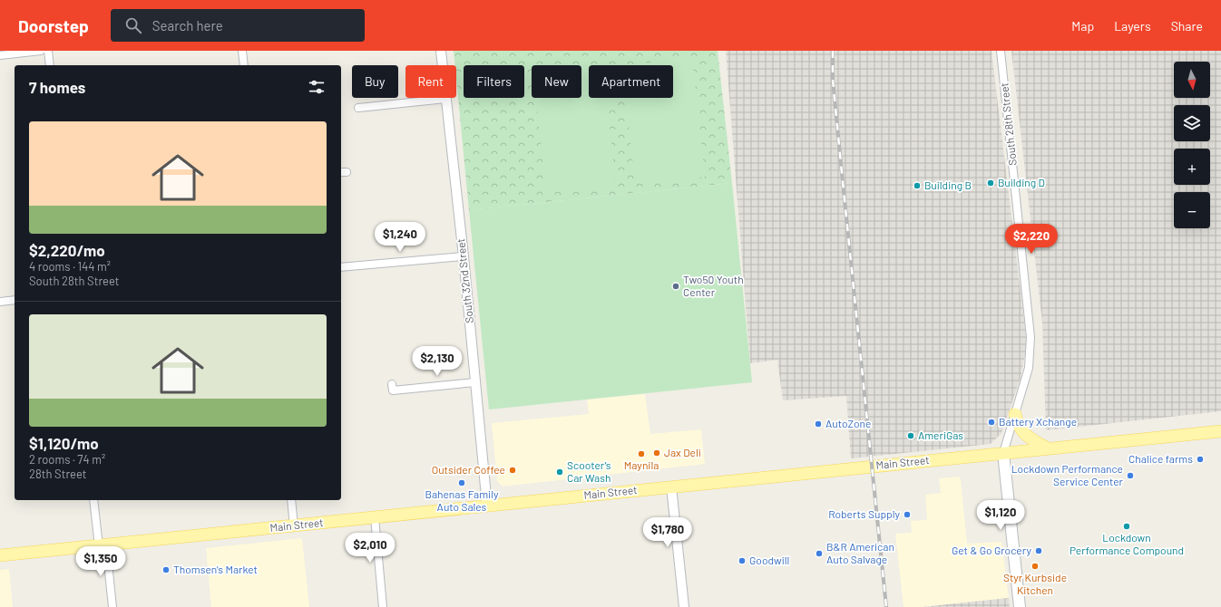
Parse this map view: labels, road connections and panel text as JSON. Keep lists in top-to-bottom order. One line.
{"streets":{"main road":["Main Street"],"street":["South 28th Street","South 32nd Street"]},"crossings":[["South 28th Street","Main Street"],["South 32nd Street","Main Street"]],"places":["Building D","Building B","Two50 Youth Center","Battery Xchange","AutoZone","AmeriGas","Jax Deli","Maynila","Chalice farms","Outsider Coffee","Scooter’s Car Wash","Lockdown Performance Service Center","Bahenas Family Auto Sales","Roberts Supply","Lockdown Performance Compound","Get & Go Grocery","B&R American Auto Salvage","Goodwill","Styr Kurbside Kitchen","Thomsen's Market"],"north":"bottom","page":{"header":"Doorstep","search":"Search here","nav":["Map","Layers","Share"],"map_buttons":["+","−"],"chip":["Buy","Rent","Filters","New","Apartment"],"heading":"7 homes","list":[{"name":"$2,220/mo","note":"4 rooms · 144 m² · South 28th Street"},{"name":"$1,120/mo","note":"2 rooms · 74 m² · 28th Street"}],"price":["$1,240","$2,220","$2,130","$1,120","$1,780","$2,010","$1,350"]}}
